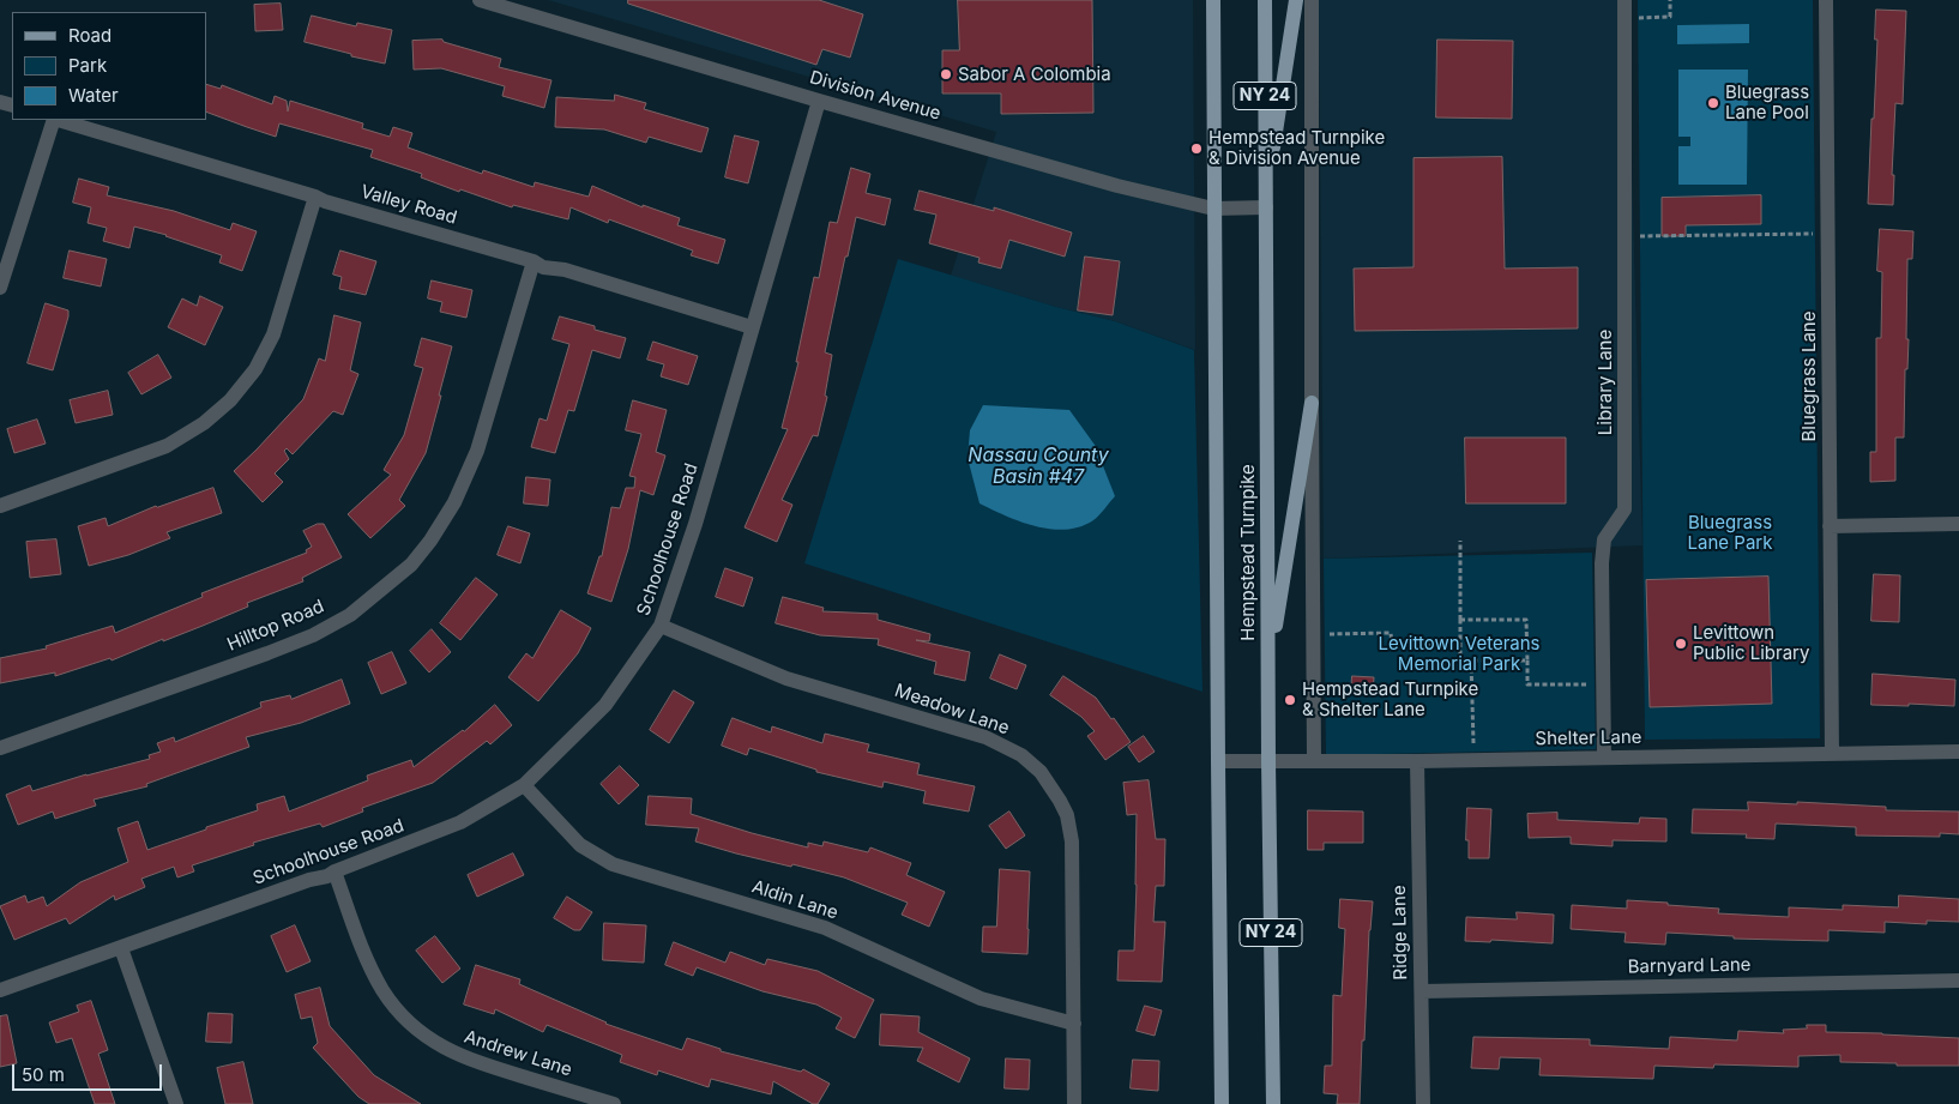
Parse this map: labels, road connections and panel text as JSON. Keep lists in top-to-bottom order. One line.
{"streets":{"main road":["NY 24","Hempstead Turnpike"],"street":["Division Avenue","Valley Road","Bluegrass Lane","Library Lane","Schoolhouse Road","Hilltop Road","Meadow Lane","Shelter Lane","Aldin Lane","Ridge Lane","Barnyard Lane","Andrew Lane"]},"crossings":[["Division Avenue","Schoolhouse Road"],["Division Avenue","Hempstead Turnpike"],["Valley Road","Schoolhouse Road"],["Valley Road","Hilltop Road"],["Bluegrass Lane","Shelter Lane"],["Library Lane","Shelter Lane"],["Schoolhouse Road","Meadow Lane"],["Schoolhouse Road","Aldin Lane"],["Schoolhouse Road","Andrew Lane"],["Hempstead Turnpike","Shelter Lane"],["Meadow Lane","Aldin Lane"],["Shelter Lane","Ridge Lane"],["Ridge Lane","Barnyard Lane"]],"water":["Nassau County Basin #47"],"parks":["Bluegrass Lane Park","Levittown Veterans Memorial Park"],"places":["Sabor A Colombia","Bluegrass Lane Pool","Hempstead Turnpike & Division Avenue","Levittown Public Library","Hempstead Turnpike & Shelter Lane"],"legend":["Road","Park","Water"],"scale_bar":"50 m"}
